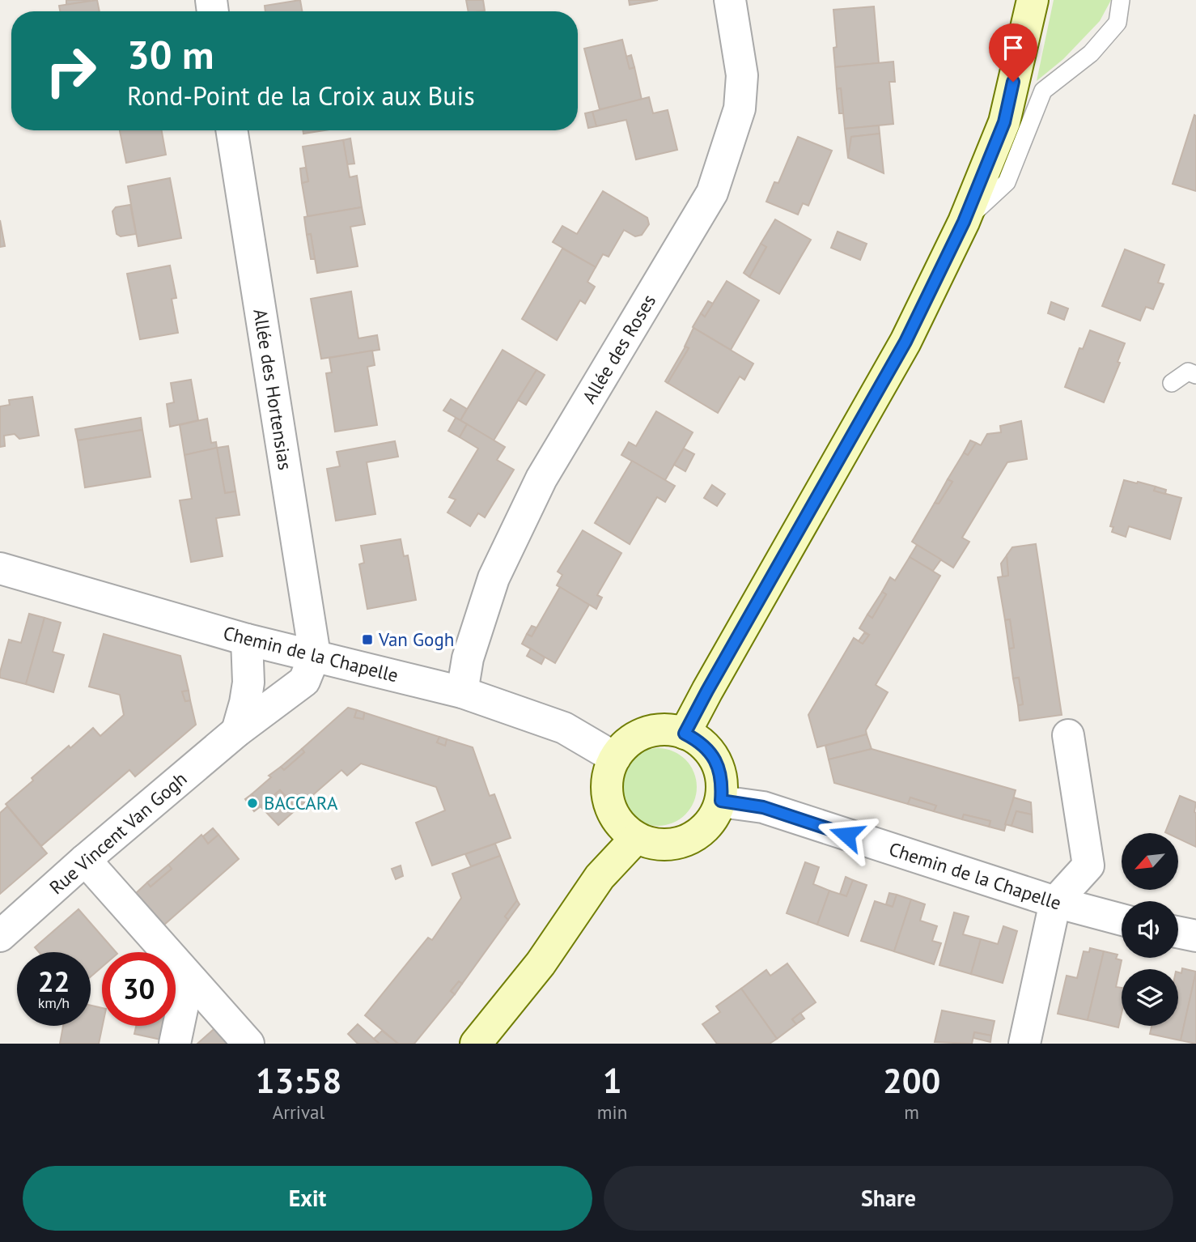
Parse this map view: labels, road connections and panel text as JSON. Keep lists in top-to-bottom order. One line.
{"streets":{"street":["Allée des Roses","Allée des Hortensias","Chemin de la Chapelle","Rue Vincent Van Gogh"]},"crossings":[["Allée des Roses","Chemin de la Chapelle"],["Allée des Hortensias","Chemin de la Chapelle"],["Allée des Hortensias","Rue Vincent Van Gogh"],["Chemin de la Chapelle","Rue Vincent Van Gogh"]],"places":{"transit":["Van Gogh"],"other":["BACCARA"]},"north":"bottom left","page":{"turn":["30 m","Rond-Point de la Croix aux Buis"],"speed":"22 km/h","limit":"30","eta":["13:58","Arrival","1","min","200","m"],"buttons":["Exit","Share"]}}
